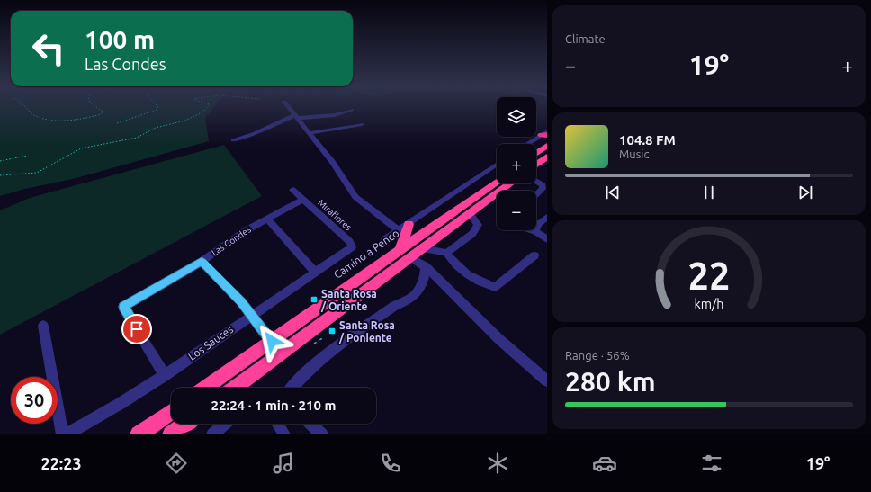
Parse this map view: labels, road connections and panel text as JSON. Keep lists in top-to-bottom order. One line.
{"streets":{"highway":["Camino a Penco"],"street":["Miraflores","Las Condes","Los Sauces"]},"crossings":[["Miraflores","Las Condes"],["Miraflores","Los Sauces"],["Las Condes","Los Sauces"]],"places":{"transit":["Santa Rosa / Oriente","Santa Rosa / Poniente"]},"page":{"tile":["Climate",["Range · 56%","280 km"]],"turn":["100 m","Las Condes"],"heat":["−","19°","+"],"map_buttons":["+","−"],"song":["104.8 FM","Music"],"limit":"30","trip":"22:24 · 1 min · 210 m","tabs":["22:23","19°"],"gauge":["22","km/h"]}}
